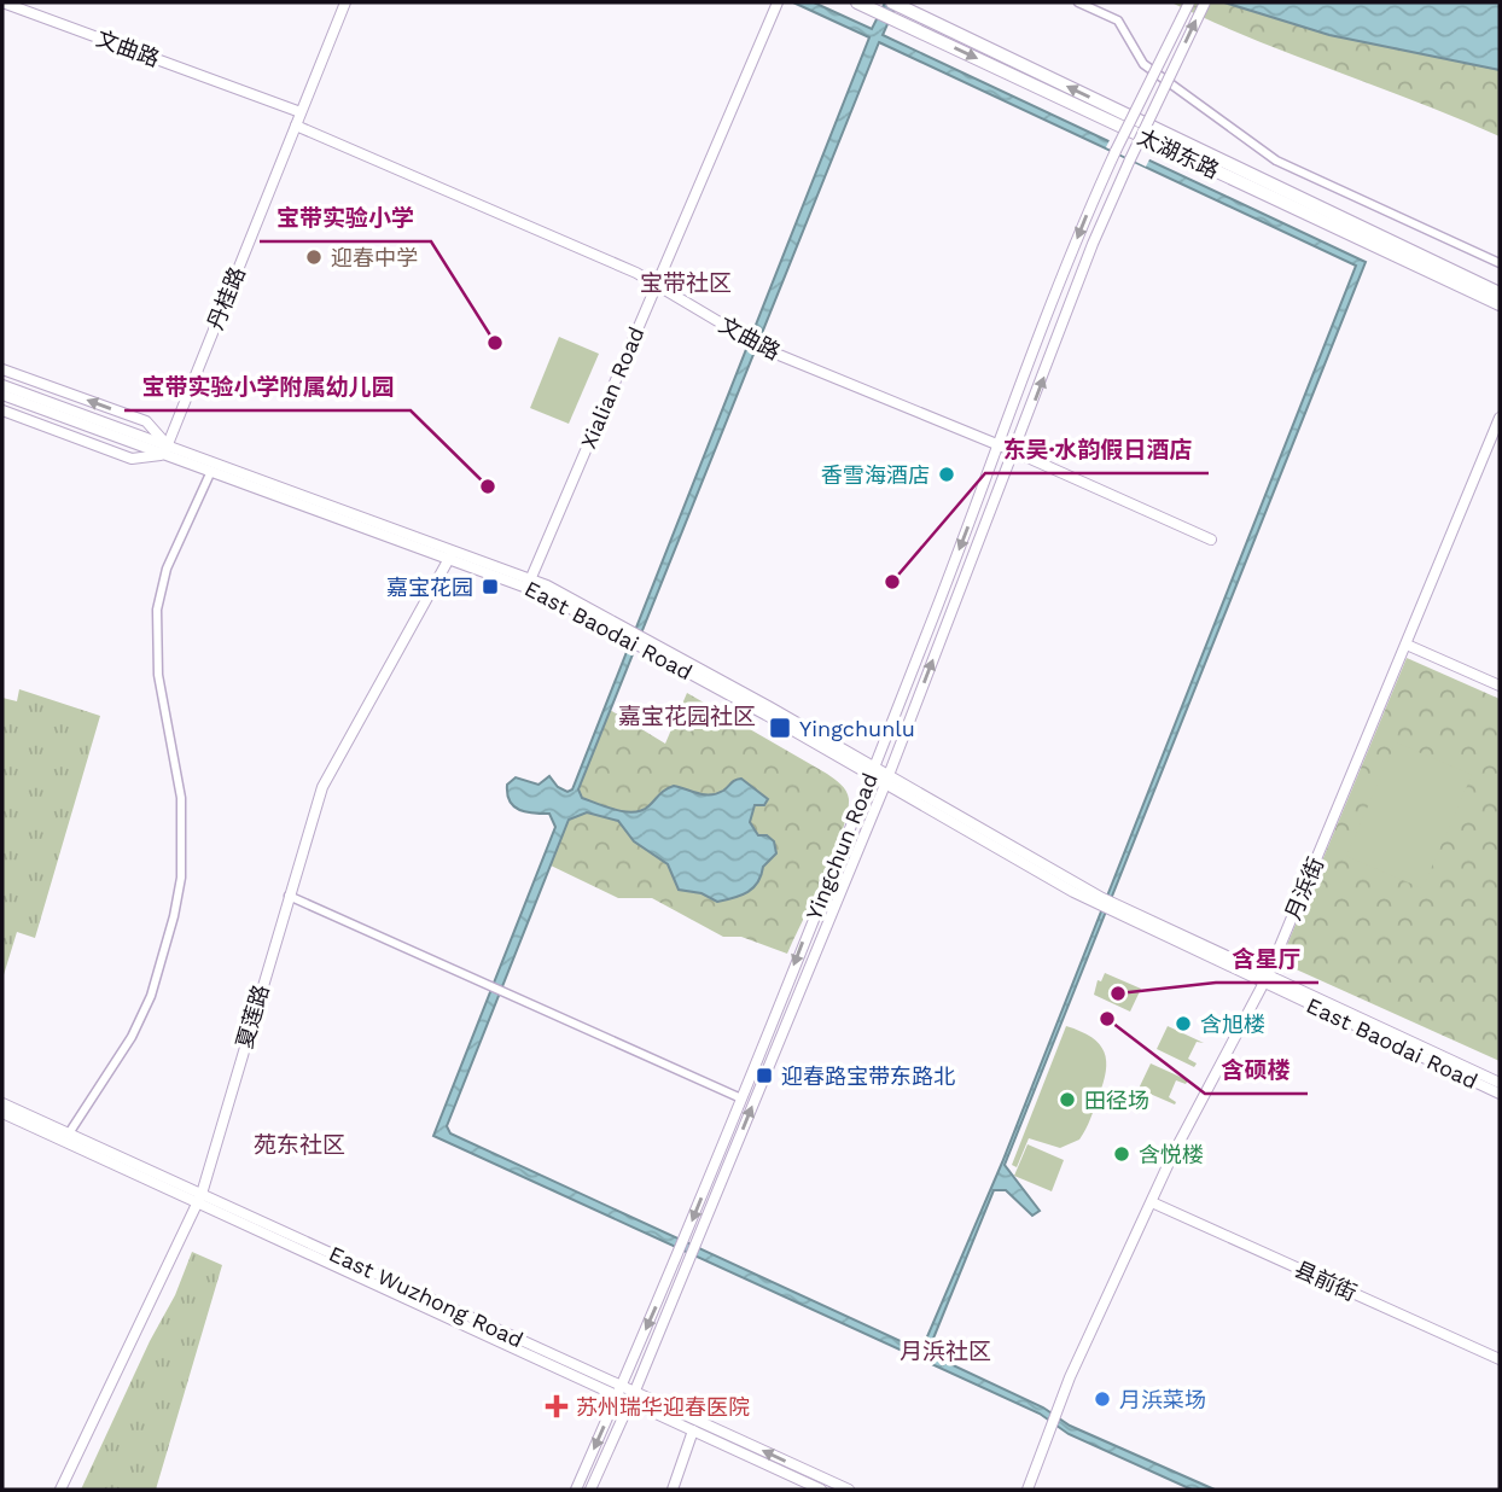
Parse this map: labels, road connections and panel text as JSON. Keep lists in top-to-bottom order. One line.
{"streets":{"main road":["文曲路","太湖东路","丹桂路","Xialian Road","East Baodai Road","Yingchun Road","月浜街","夏莲路","县前街","East Wuzhong Road"]},"crossings":[["文曲路","丹桂路"],["文曲路","Xialian Road"],["文曲路","Yingchun Road"],["丹桂路","East Baodai Road"],["Xialian Road","East Baodai Road"],["East Baodai Road","Yingchun Road"],["East Baodai Road","月浜街"],["East Baodai Road","夏莲路"],["Yingchun Road","East Wuzhong Road"],["月浜街","县前街"],["夏莲路","East Wuzhong Road"]],"districts":["宝带社区","嘉宝花园社区","苑东社区","月浜社区"],"places":{"other":["迎春中学","宝带实验小学","香雪海酒店","宝带实验小学附属幼儿园","东吴·水韵假日酒店","含星厅","含硕楼","含旭楼","田径场","含悦楼","月浜菜场"],"transit":["嘉宝花园","Yingchunlu","迎春路宝带东路北"],"health":["苏州瑞华迎春医院"]}}
